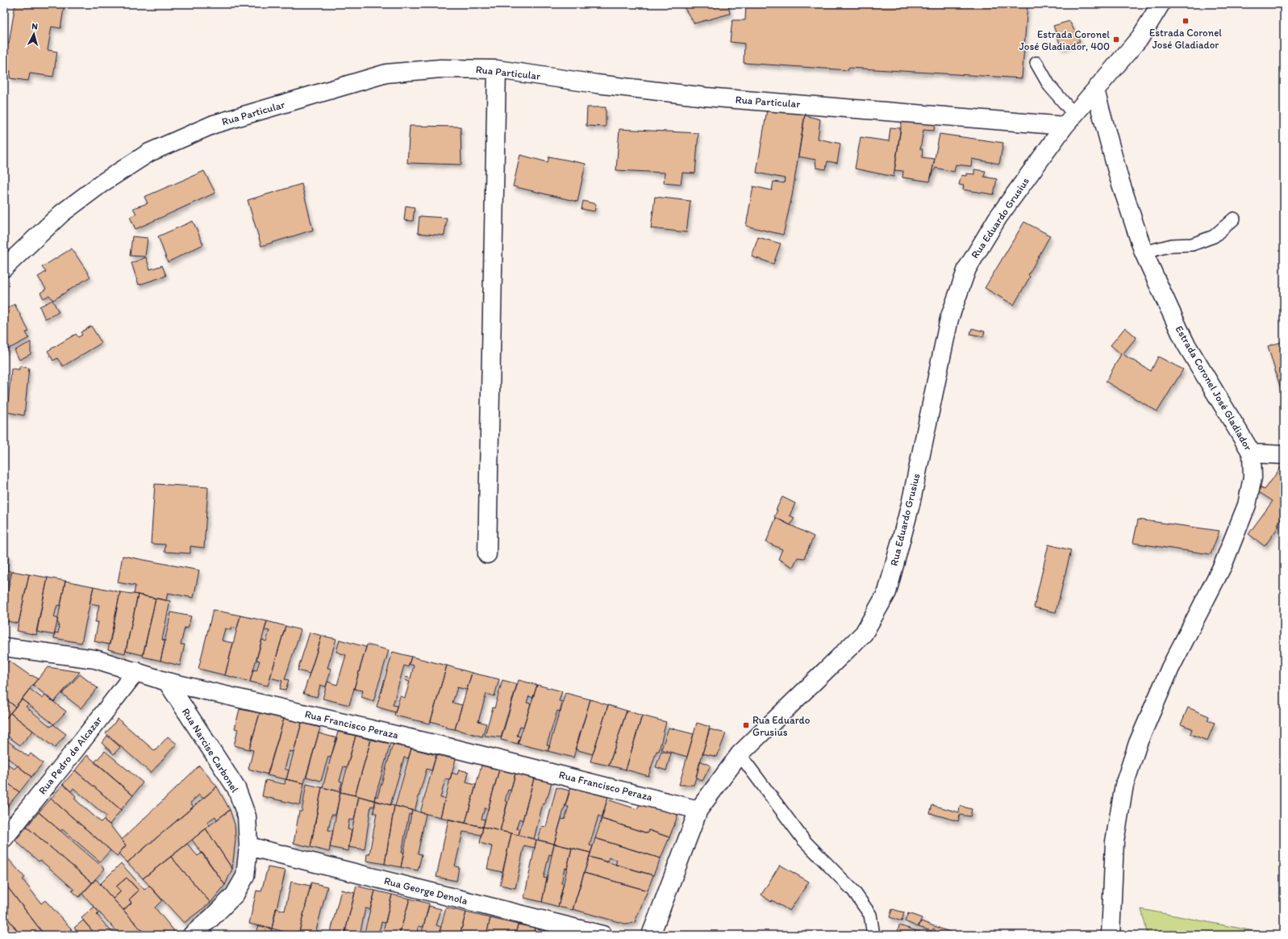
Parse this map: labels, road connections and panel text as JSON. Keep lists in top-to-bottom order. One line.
{"streets":{"street":["Rua Particular","Rua Eduardo Grusius","Estrada Coronel José Gladiador","Rua Francisco Peraza","Rua Narcise Carbonel","Rua Pedro de Alcazar","Rua George Denola"]},"crossings":[["Rua Particular","Rua Eduardo Grusius"],["Rua Eduardo Grusius","Estrada Coronel José Gladiador"],["Rua Eduardo Grusius","Rua Francisco Peraza"],["Rua Francisco Peraza","Rua Narcise Carbonel"],["Rua Francisco Peraza","Rua Pedro de Alcazar"],["Rua Narcise Carbonel","Rua George Denola"]],"places":{"transit":["Estrada Coronel José Gladiador","Estrada Coronel José Gladiador, 400","Rua Eduardo Grusius"]},"north":"top"}
